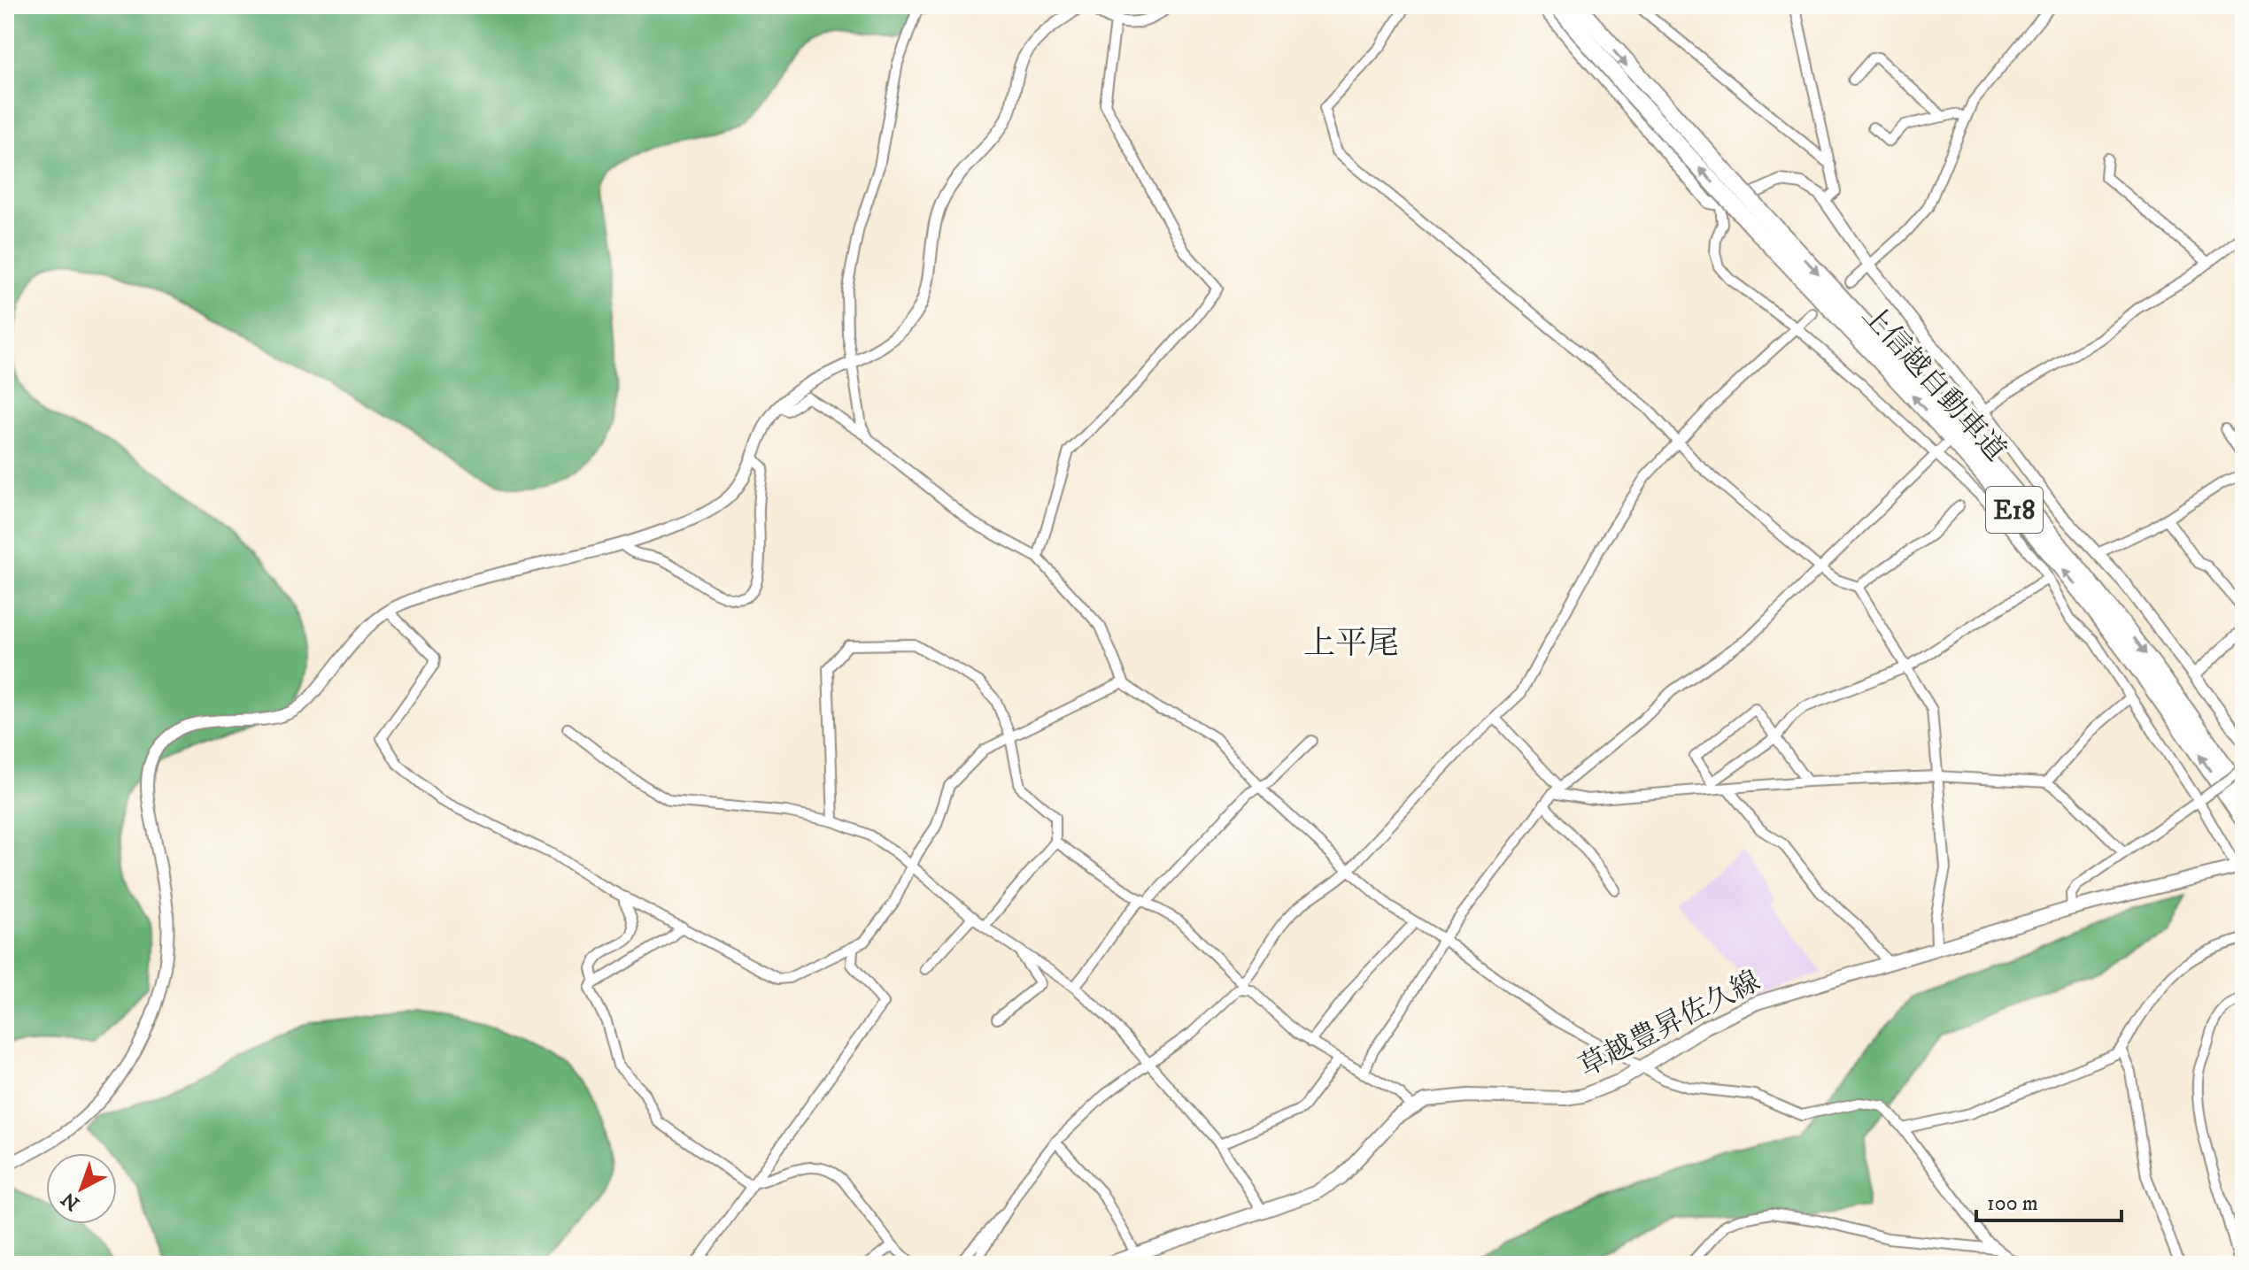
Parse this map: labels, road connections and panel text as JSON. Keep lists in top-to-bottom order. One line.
{"streets":{"highway":["上信越自動車道","E18"],"main road":["草越豊昇佐久線"]},"districts":["上平尾"],"scale_bar":"100 m","north":"bottom left"}
